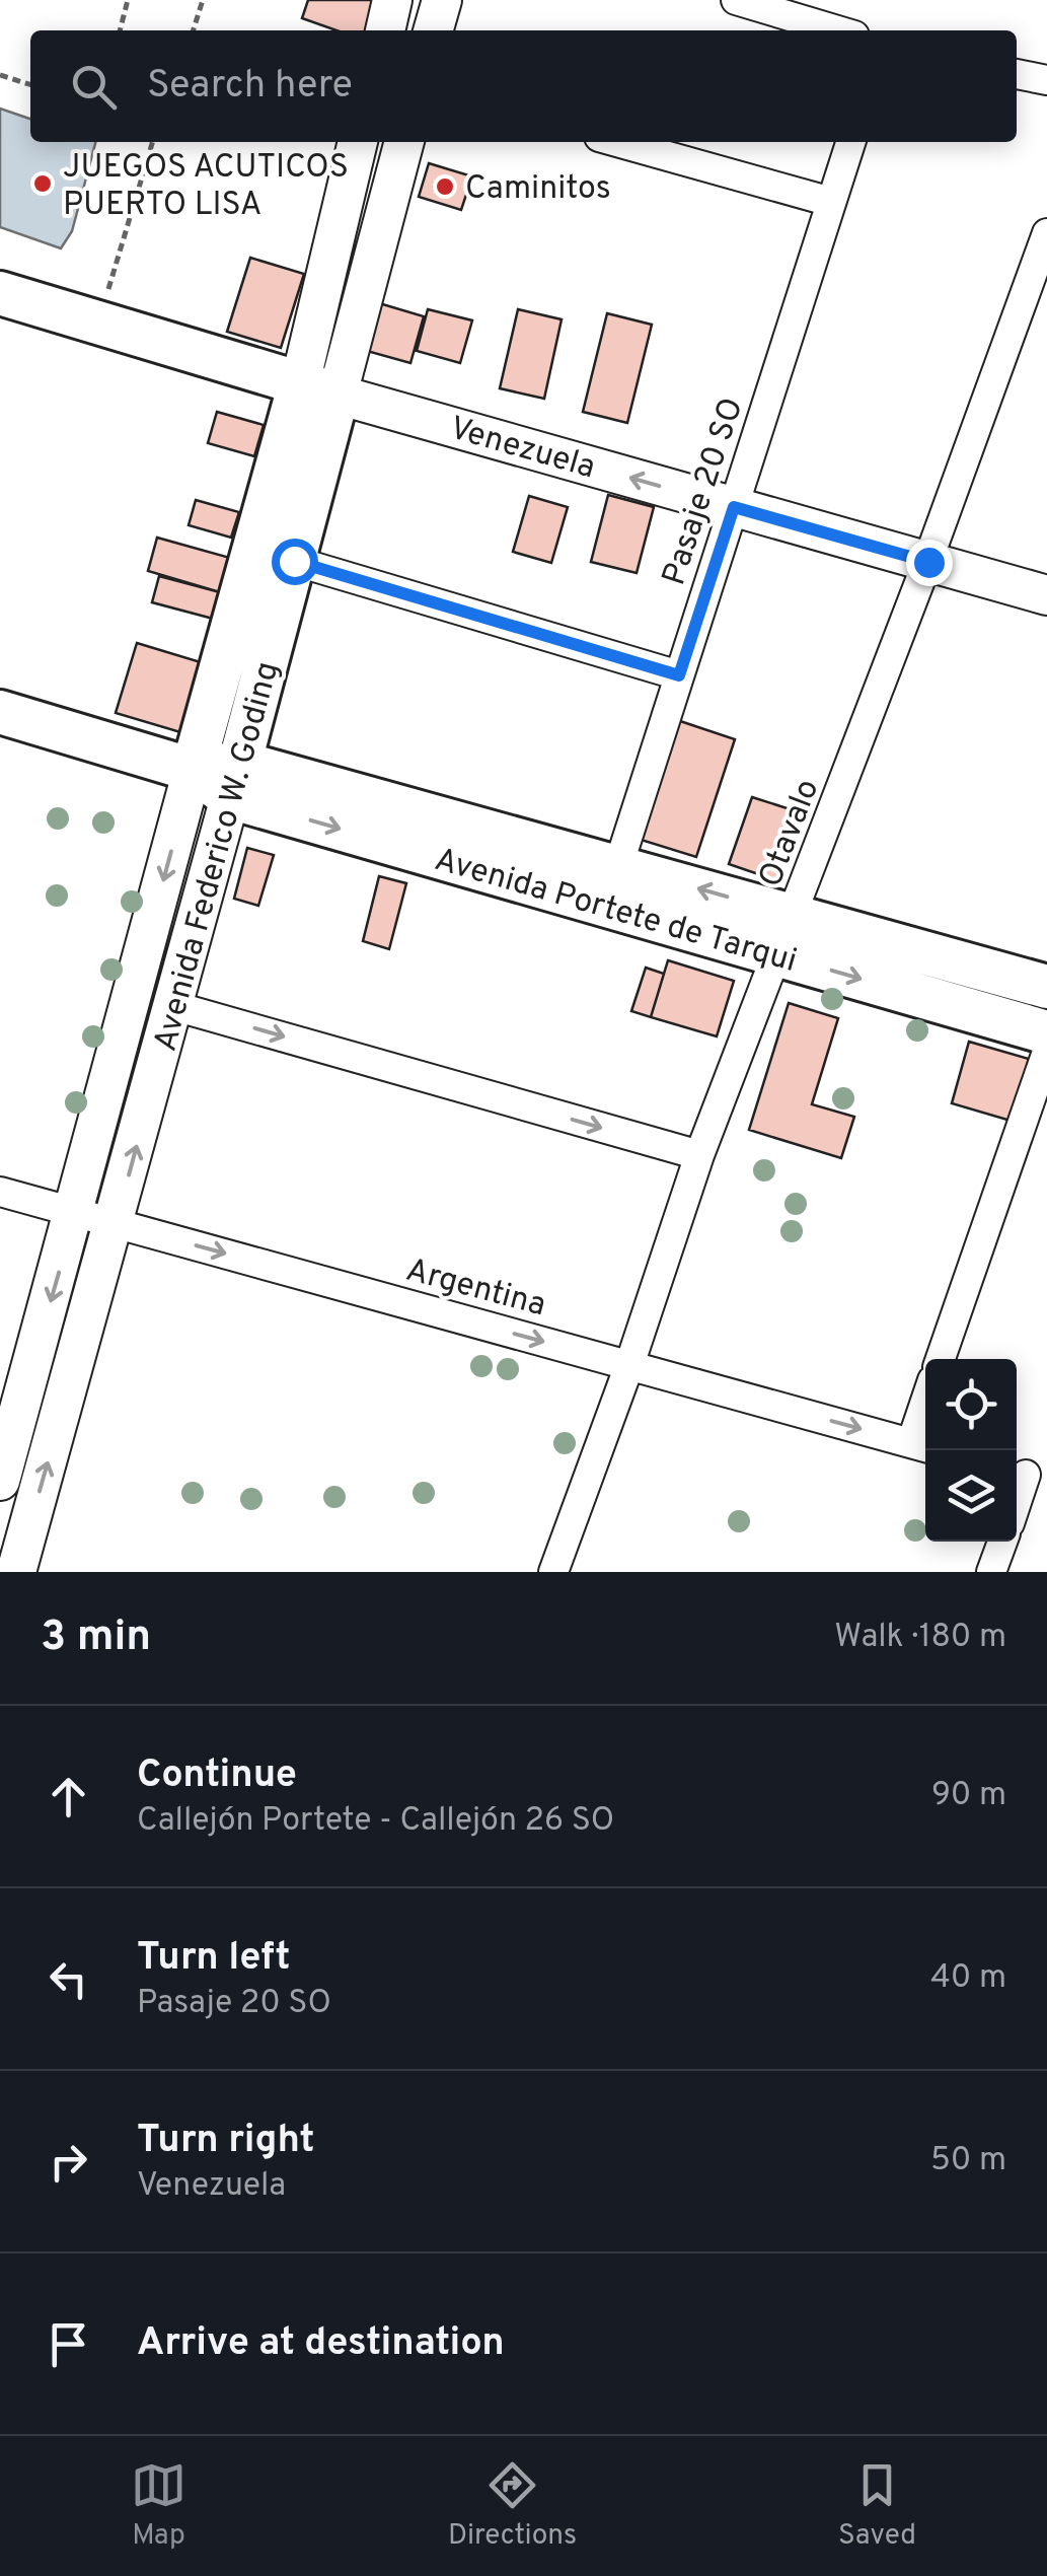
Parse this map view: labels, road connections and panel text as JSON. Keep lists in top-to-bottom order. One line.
{"streets":{"main road":["Venezuela","Avenida Federico W. Goding","Avenida Portete de Tarqui"],"street":["Pasaje 20 SO","Otavalo","Argentina"]},"crossings":[["Venezuela","Pasaje 20 SO"],["Venezuela","Otavalo"],["Venezuela","Avenida Federico W. Goding"],["Pasaje 20 SO","Avenida Portete de Tarqui"],["Otavalo","Avenida Portete de Tarqui"],["Otavalo","Argentina"],["Avenida Federico W. Goding","Avenida Portete de Tarqui"],["Avenida Federico W. Goding","Argentina"]],"one_way":["Venezuela"],"places":["JUEGOS ACUTICOS PUERTO LISA","Caminitos"],"page":{"search":"Search here","heading":["3 min","Walk · 180 m"],"list":[["Continue","Callejón Portete - Callejón 26 SO","90 m"],["Turn left","Pasaje 20 SO","40 m"],["Turn right","Venezuela","50 m"],"Arrive at destination"],"nav":["Map","Directions","Saved"]}}
